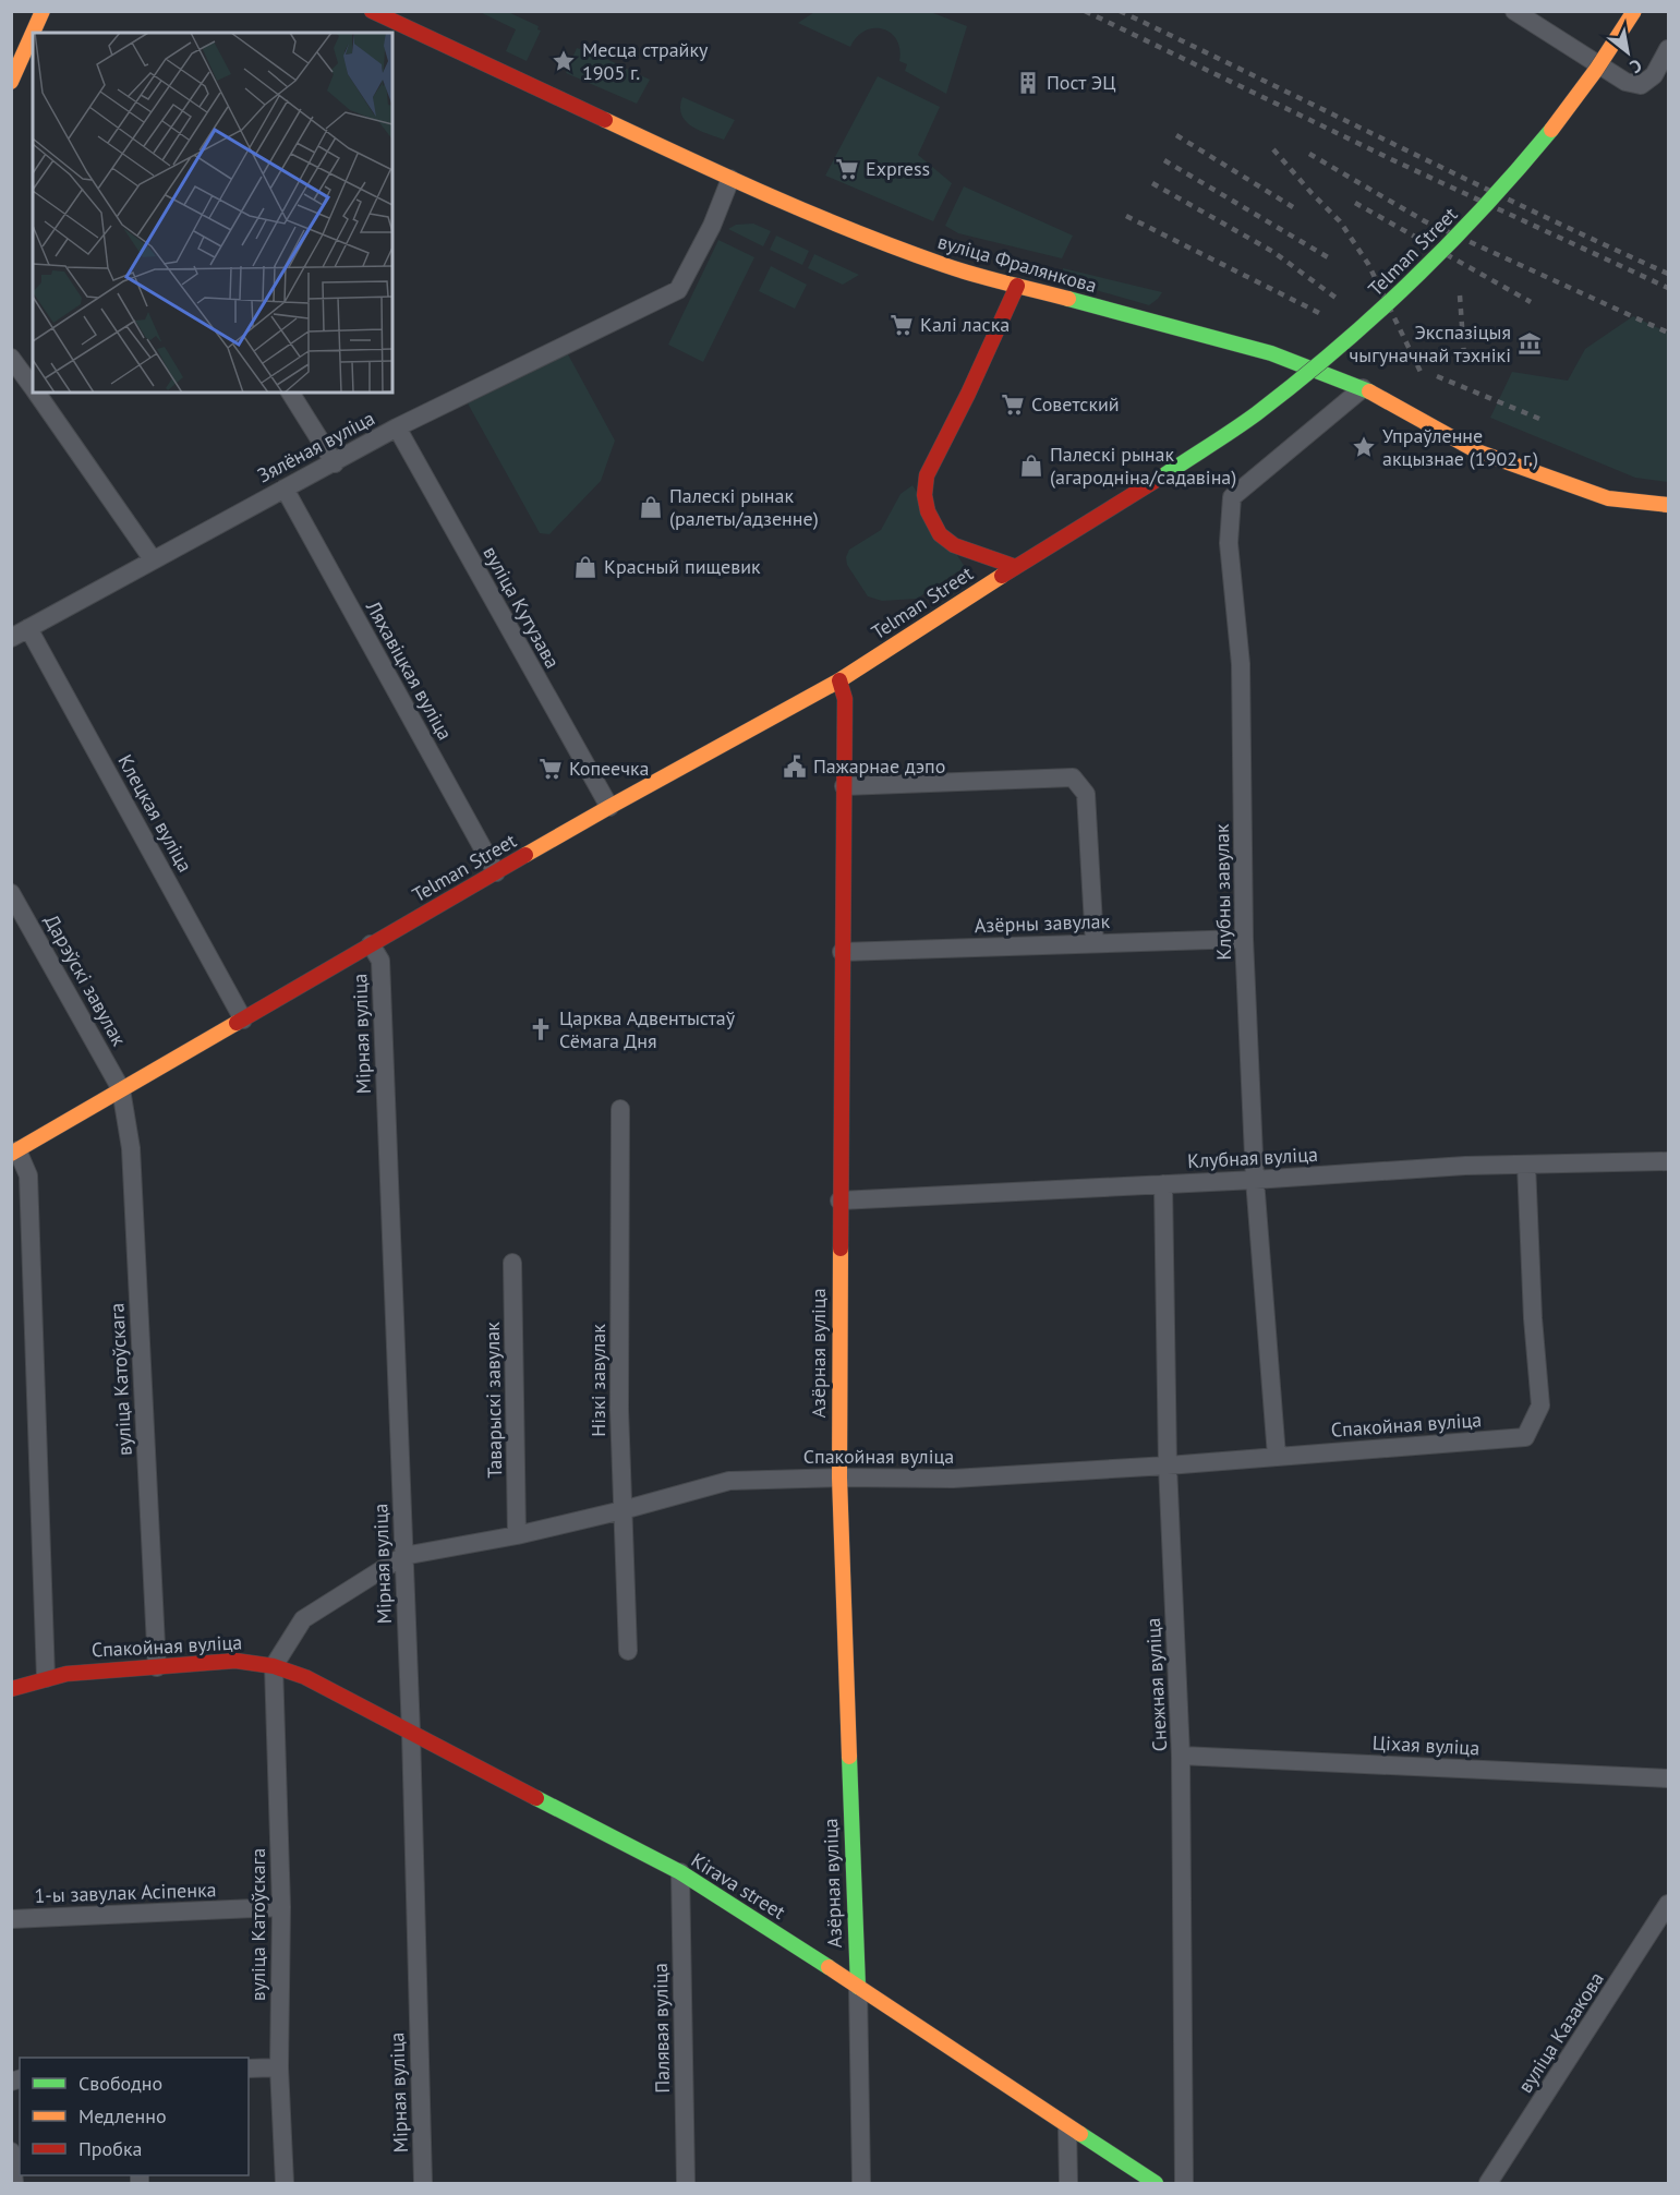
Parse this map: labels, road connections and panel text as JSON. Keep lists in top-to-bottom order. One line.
{"streets":{"main road":["Telman Street","вуліца Фралянкова","Азёрная вуліца","Спакойная вуліца","Kirava street"],"street":["Зялёная вуліца","вуліца Кутузава","Ляхавіцкая вуліца","Клецкая вуліца","Клубны завулак","Азёрны завулак","Дарэўскі завулак","Мірная вуліца","Клубная вуліца","вуліца Катоўскага","Нізкі завулак","Таварыскі завулак","Снежная вуліца","Ціхая вуліца","1-ы завулак Асіпенка","Палявая вуліца","вуліца Казакова"]},"crossings":[["Telman Street","вуліца Кутузава"],["Telman Street","Ляхавіцкая вуліца"],["Telman Street","Клецкая вуліца"],["Telman Street","Дарэўскі завулак"],["Telman Street","Мірная вуліца"],["Telman Street","Азёрная вуліца"],["Telman Street","вуліца Катоўскага"],["вуліца Фралянкова","Зялёная вуліца"],["вуліца Фралянкова","Клубны завулак"],["Зялёная вуліца","вуліца Кутузава"],["Зялёная вуліца","Ляхавіцкая вуліца"],["Зялёная вуліца","Клецкая вуліца"],["Клубны завулак","Азёрны завулак"],["Клубны завулак","Клубная вуліца"],["Клубны завулак","Спакойная вуліца"],["Азёрны завулак","Азёрная вуліца"],["Дарэўскі завулак","вуліца Катоўскага"],["Мірная вуліца","Спакойная вуліца"],["Мірная вуліца","Kirava street"],["Клубная вуліца","Азёрная вуліца"],["Клубная вуліца","Спакойная вуліца"],["Клубная вуліца","Снежная вуліца"],["Азёрная вуліца","Спакойная вуліца"],["Азёрная вуліца","Kirava street"],["вуліца Катоўскага","Спакойная вуліца"],["вуліца Катоўскага","Kirava street"],["вуліца Катоўскага","1-ы завулак Асіпенка"],["Нізкі завулак","Спакойная вуліца"],["Таварыскі завулак","Спакойная вуліца"],["Спакойная вуліца","Снежная вуліца"],["Спакойная вуліца","Kirava street"],["Снежная вуліца","Ціхая вуліца"],["Kirava street","Палявая вуліца"]],"places":{"place":["Месца страйку 1905 г.","Упраўленне акцызнае (1902 г.)"],"building":["Пост ЭЦ"],"supermarket":["Express","Калі ласка","Советский","Копеечка"],"museum":["Экспазіцыя чыгуначнай тэхнікі"],"shop":["Палескі рынак (агародніна/садавіна)","Палескі рынак (ралеты/адзенне)","Красный пищевик"],"public building":["Пажарнае дэпо"],"church":["Царква Адвентыстаў Сёмага Дня"]},"legend":["Свободно","Медленно","Пробка"],"north":"bottom right"}
